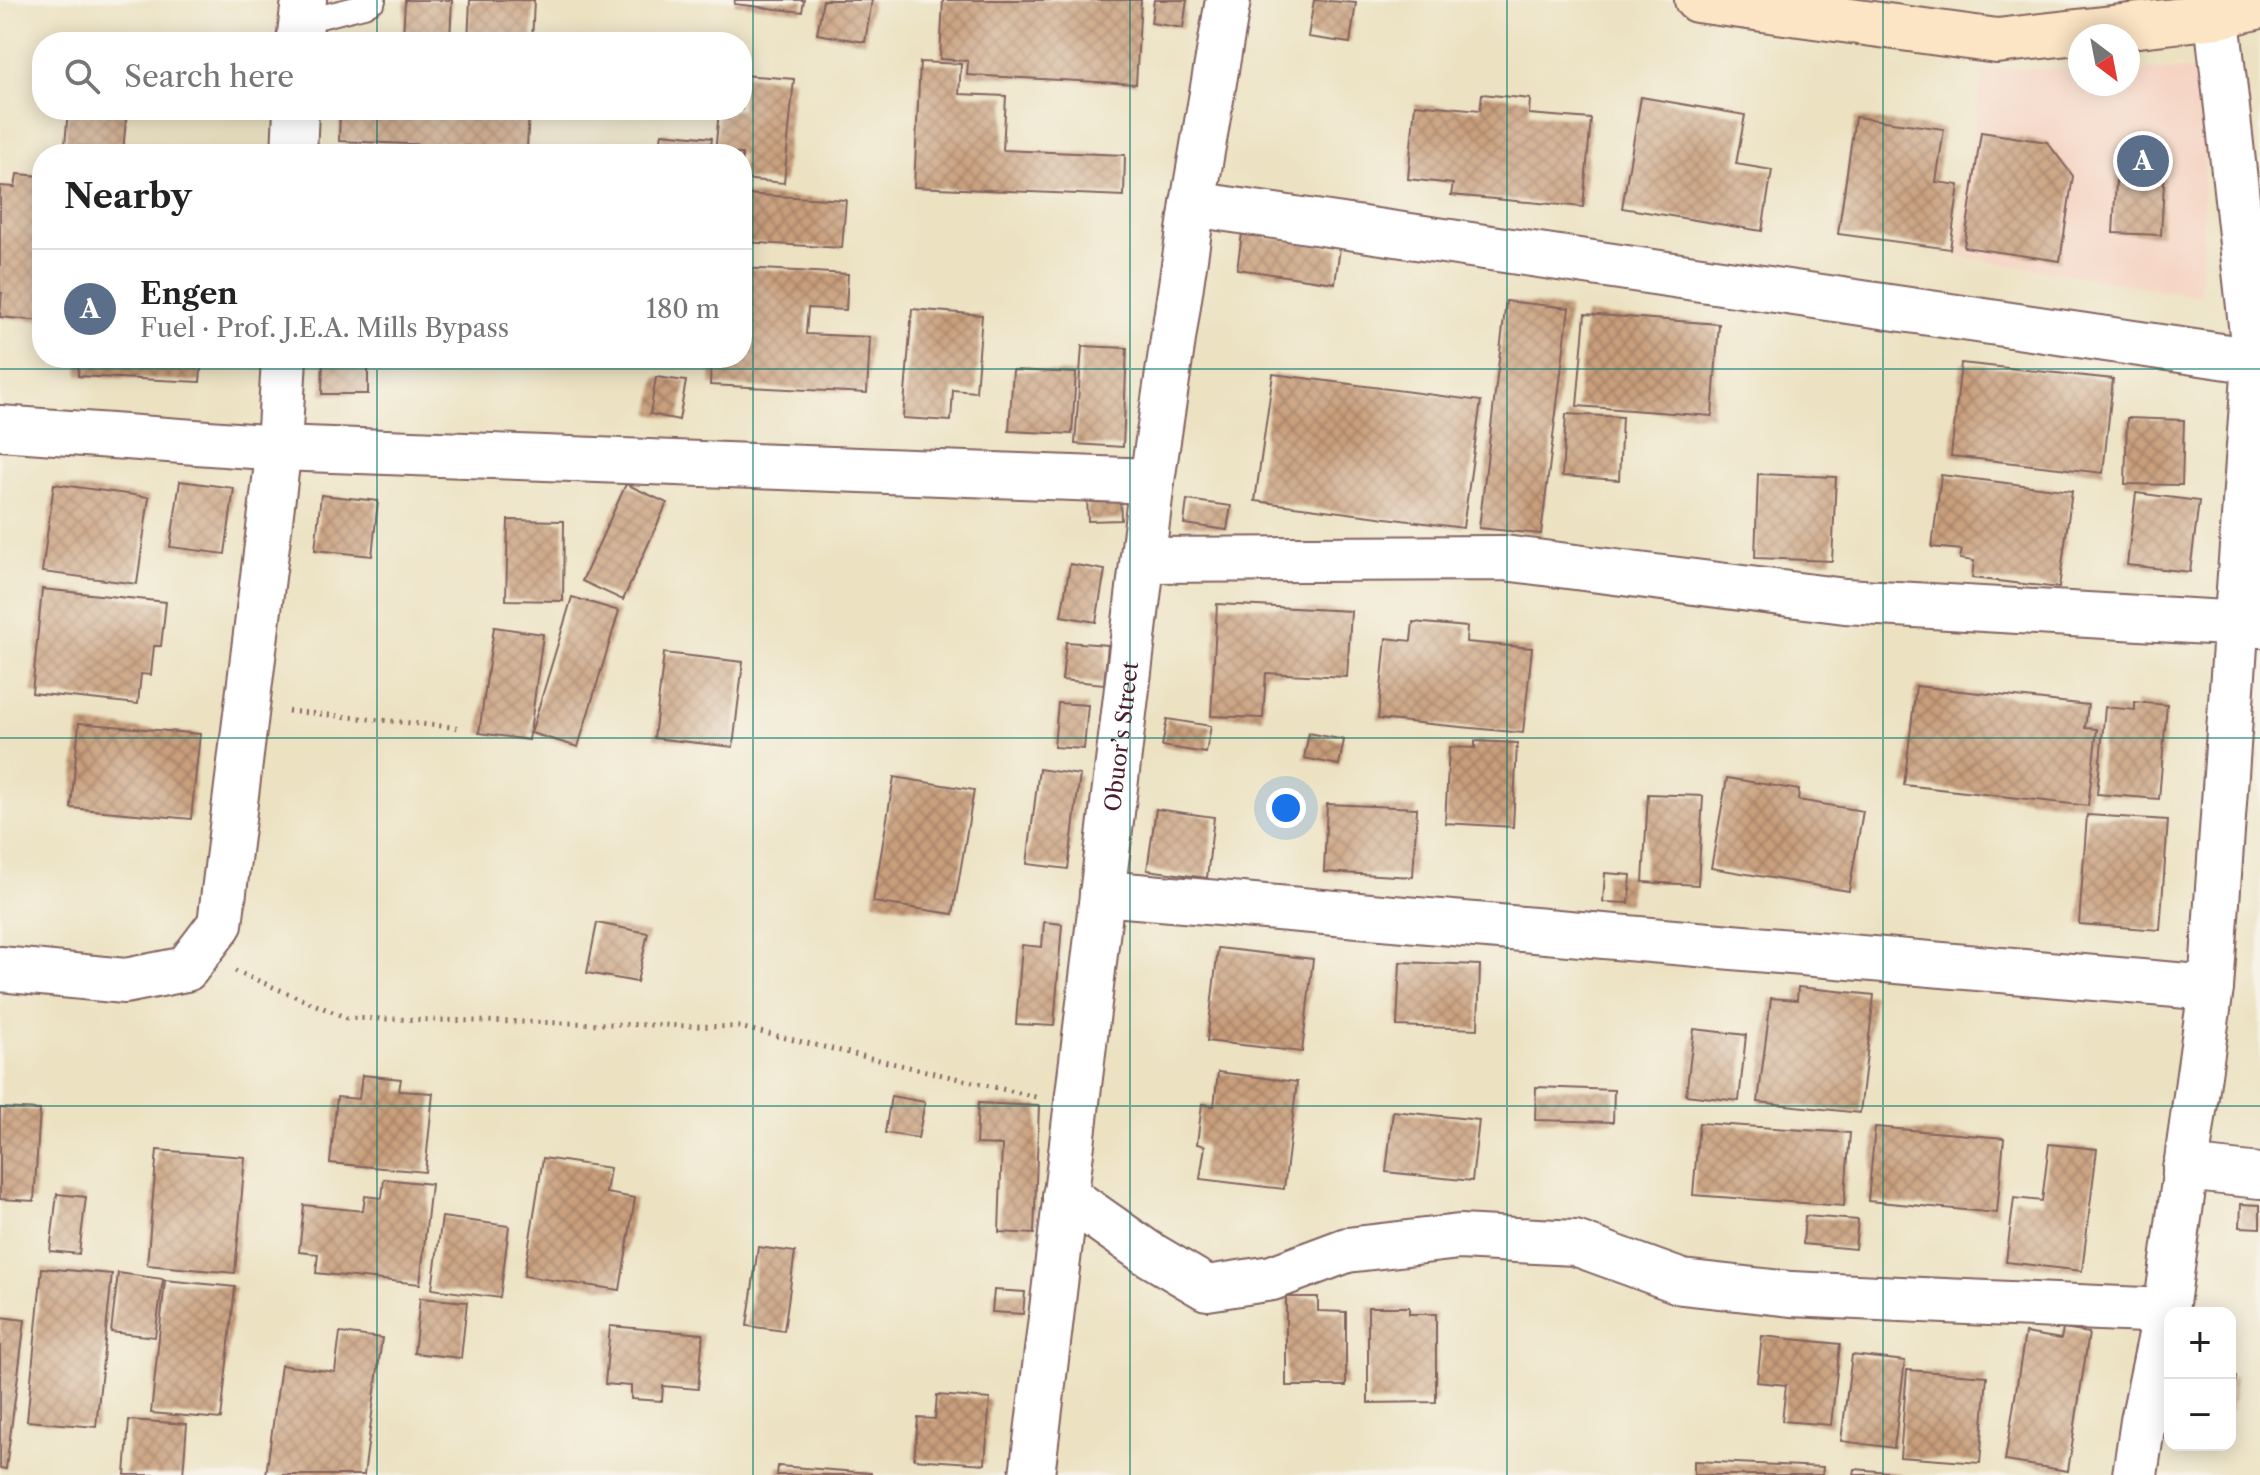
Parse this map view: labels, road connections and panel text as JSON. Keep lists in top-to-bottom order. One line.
{"streets":{"street":["Obuor’s Street"]},"north":"bottom right","page":{"search":"Search here","pins":"A","heading":"Nearby","list":[{"mark":"A","name":"Engen","note":"Fuel · Prof. J.E.A. Mills Bypass","value":"180 m"}],"map_buttons":["+","−"]}}
